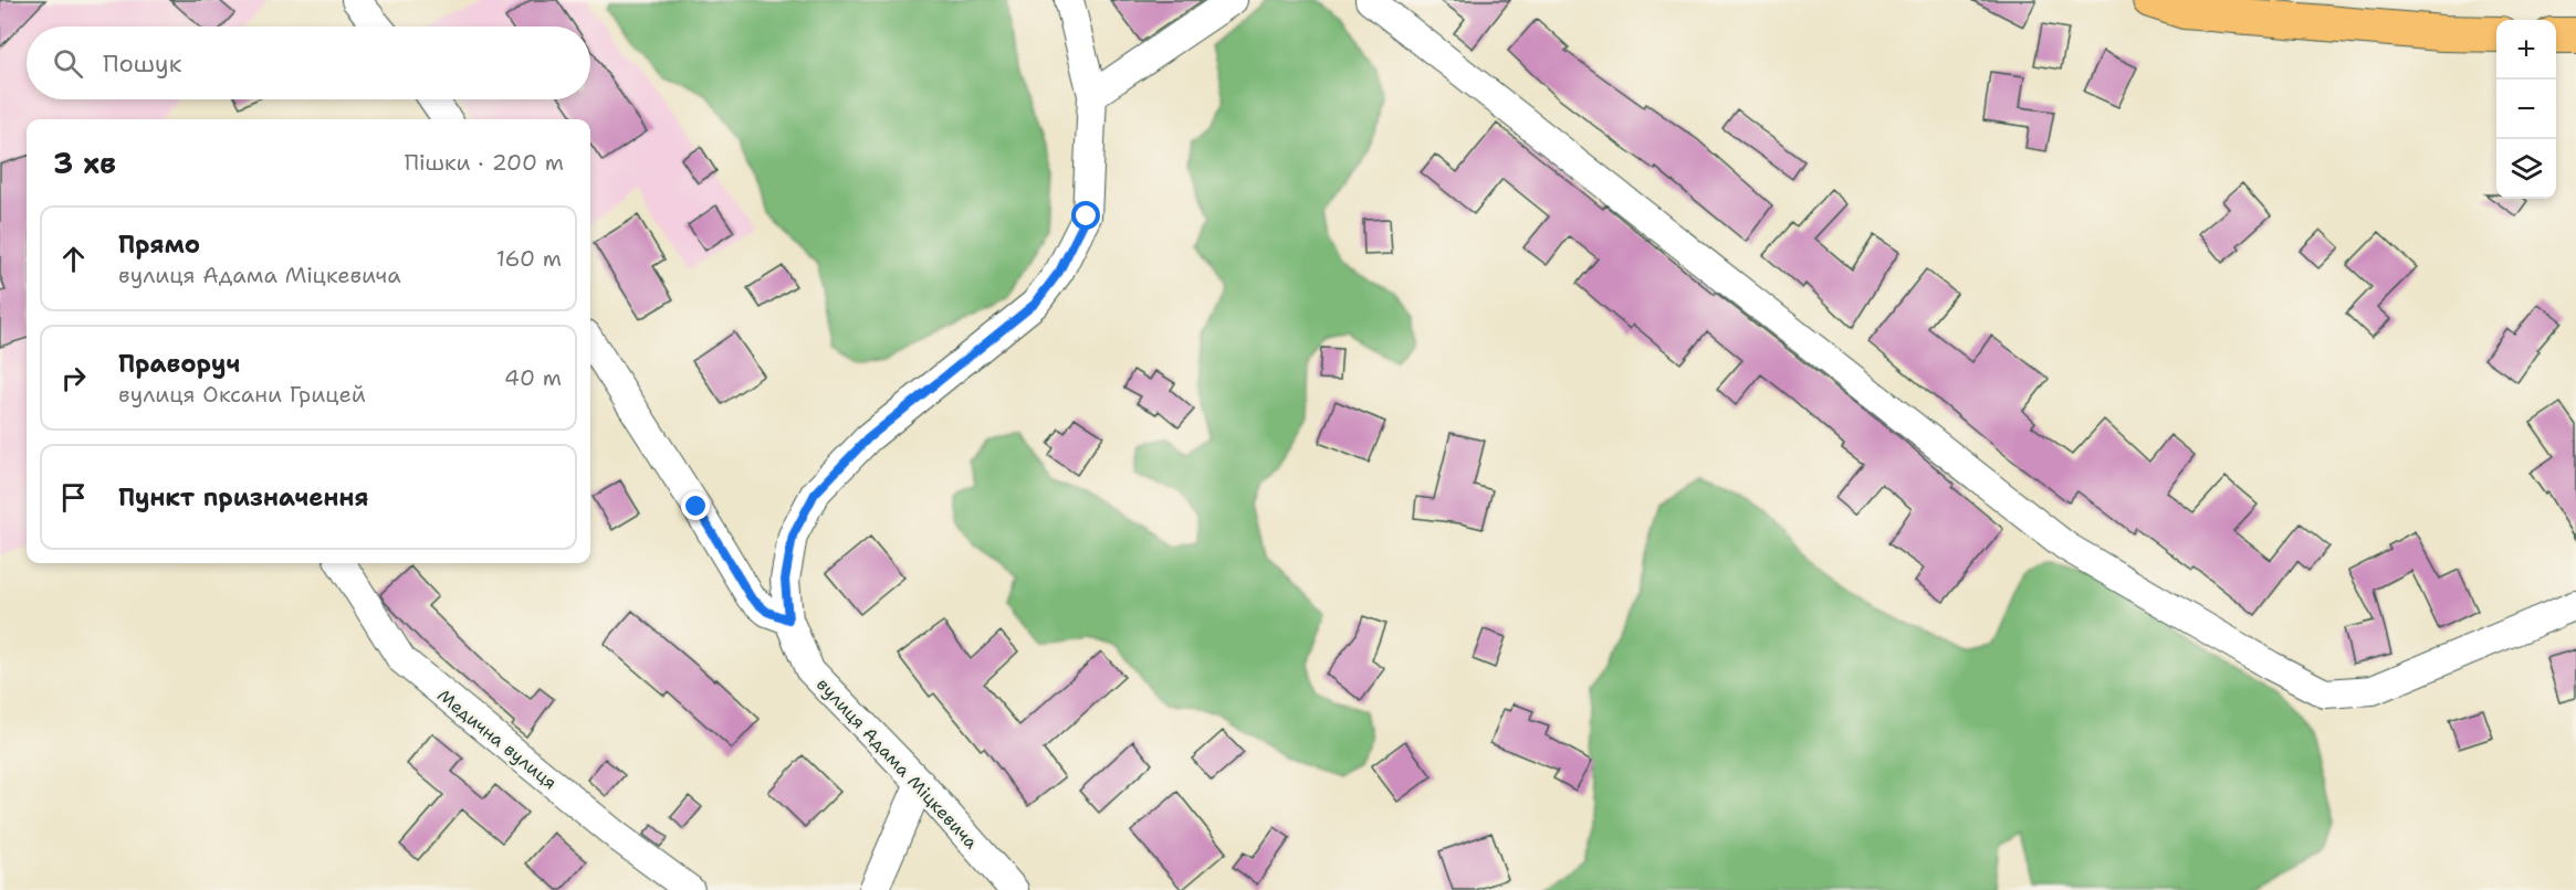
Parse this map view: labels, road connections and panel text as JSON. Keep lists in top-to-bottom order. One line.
{"streets":{"street":["Медична вулиця","вулиця Адама Міцкевича"]},"page":{"map_buttons":["+","−"],"search":"Пошук","heading":["3 хв","Пішки · 200 m"],"list":[["Прямо","вулиця Адама Міцкевича","160 m"],["Праворуч","вулиця Оксани Грицей","40 m"],"Пункт призначення"]}}
